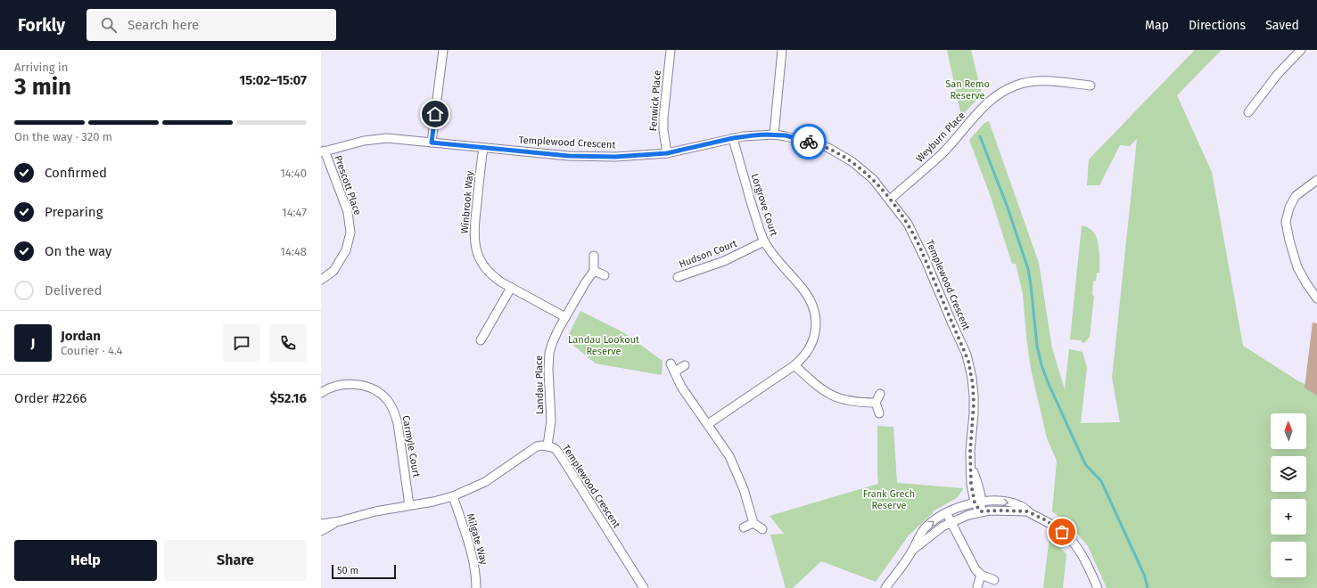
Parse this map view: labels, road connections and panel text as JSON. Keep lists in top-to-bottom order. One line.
{"streets":{"street":["Fenwick Place","Weyburn Place","Templewood Crescent","Prescott Place","Winbrook Way","Lorgrove Court","Hudson Court","Landau Place","Carmyle Court","Milgate Way"]},"crossings":[["Fenwick Place","Templewood Crescent"],["Weyburn Place","Templewood Crescent"],["Templewood Crescent","Prescott Place"],["Templewood Crescent","Winbrook Way"],["Templewood Crescent","Lorgrove Court"],["Templewood Crescent","Landau Place"],["Templewood Crescent","Carmyle Court"],["Templewood Crescent","Milgate Way"],["Winbrook Way","Landau Place"],["Lorgrove Court","Hudson Court"]],"parks":["San Remo Reserve","Landau Lookout Reserve","Frank Grech Reserve"],"scale_bar":"50 m","north":"top","page":{"header":"Forkly","search":"Search here","nav":["Map","Directions","Saved"],"heading":["3 min","Arriving in","15:02–15:07"],"panel":["Jordan","Courier · 4.4","Order #2266","$52.16"],"bar":"On the way · 320 m","list":[["Confirmed","14:40"],["Preparing","14:47"],["On the way","14:48"],"Delivered"],"round":"J","map_buttons":["+","−"],"buttons":["Help","Share"],"scale":"50 m"}}
